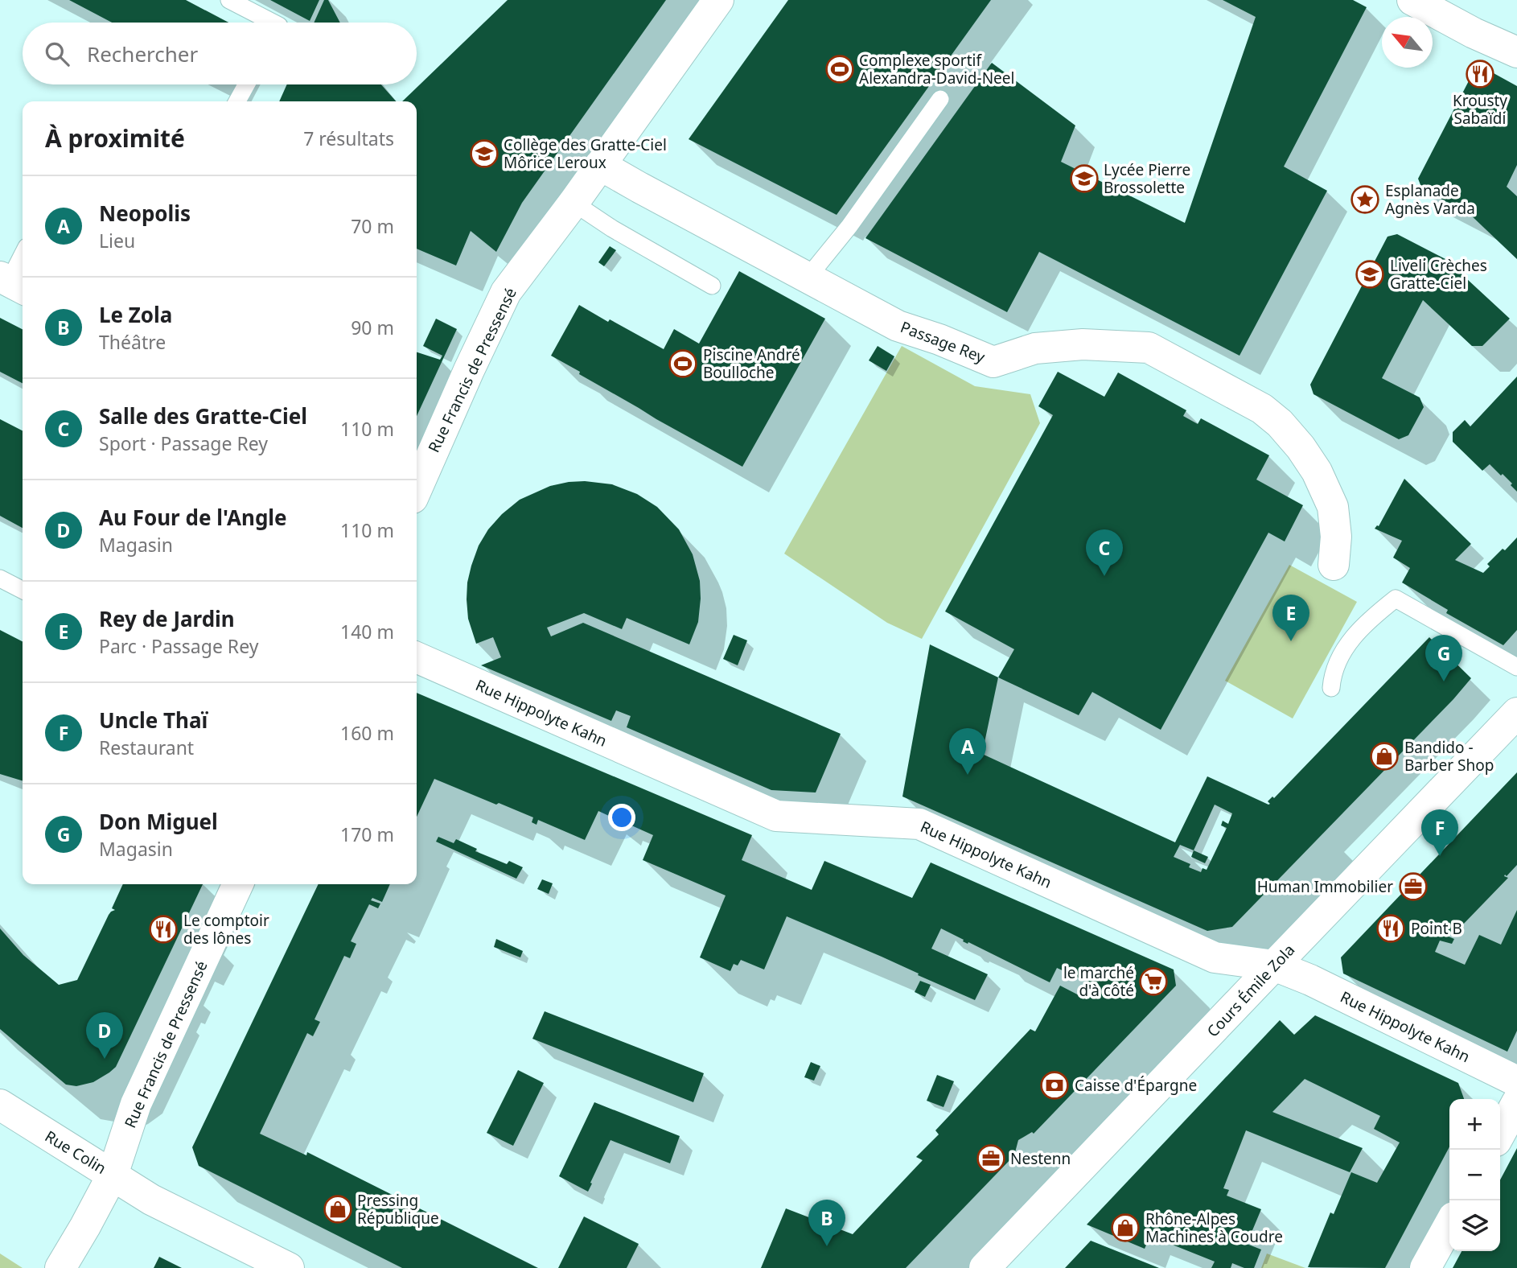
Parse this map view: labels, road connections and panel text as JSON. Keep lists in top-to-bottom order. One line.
{"streets":{"street":["Passage Rey","Rue Francis de Pressensé","Rue Hippolyte Kahn","Cours Émile Zola","Rue Colin"]},"crossings":[["Passage Rey","Rue Francis de Pressensé"],["Rue Francis de Pressensé","Rue Colin"],["Rue Hippolyte Kahn","Cours Émile Zola"]],"places":{"sports":["Complexe sportif Alexandra-David-Neel","Piscine André Boulloche"],"restaurant":["Krousty Sabaïdi","Point B","Le comptoir des lônes"],"school or university":["Collège des Gratte-Ciel Môrice Leroux","Lycée Pierre Brossolette","Liveli Crèches Gratte-Ciel"],"place":["Esplanade Agnès Varda"],"shop":["Bandido - Barber Shop","Pressing République","Rhône-Alpes Machines à Coudre"],"office":["Human Immobilier","Nestenn"],"supermarket":["le marché d'à côté"],"bank":["Caisse d'Épargne"]},"north":"top left","page":{"search":"Rechercher","heading":["À proximité","7 résultats"],"list":[{"mark":"A","name":"Neopolis","note":"Lieu","value":"70 m"},{"mark":"B","name":"Le Zola","note":"Théâtre","value":"90 m"},{"mark":"C","name":"Salle des Gratte-Ciel","note":"Sport · Passage Rey","value":"110 m"},{"mark":"D","name":"Au Four de l'Angle","note":"Magasin","value":"110 m"},{"mark":"E","name":"Rey de Jardin","note":"Parc · Passage Rey","value":"140 m"},{"mark":"F","name":"Uncle Thaï","note":"Restaurant","value":"160 m"},{"mark":"G","name":"Don Miguel","note":"Magasin","value":"170 m"}],"pins":["C","E","G","A","F","D","B"],"map_buttons":["+","−"]}}
